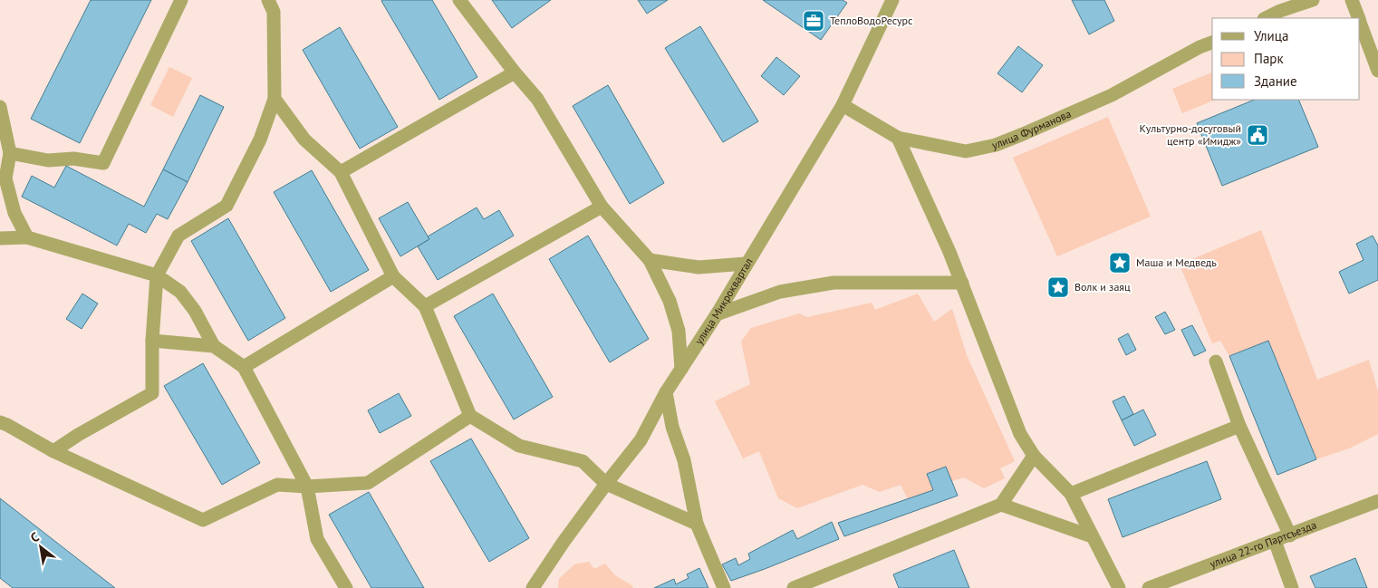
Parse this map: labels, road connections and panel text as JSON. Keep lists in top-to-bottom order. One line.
{"streets":{"street":["улица Фурманова","улица Микроквартал","улица 22-го Партсъезда"]},"crossings":[["улица Фурманова","улица Микроквартал"]],"places":{"office":["ТеплоВодоРесурс"],"public building":["Культурно-досуговый центр «Имидж»"],"place":["Маша и Медведь","Волк и заяц"]},"legend":["Улица","Парк","Здание"],"north":"top left"}
